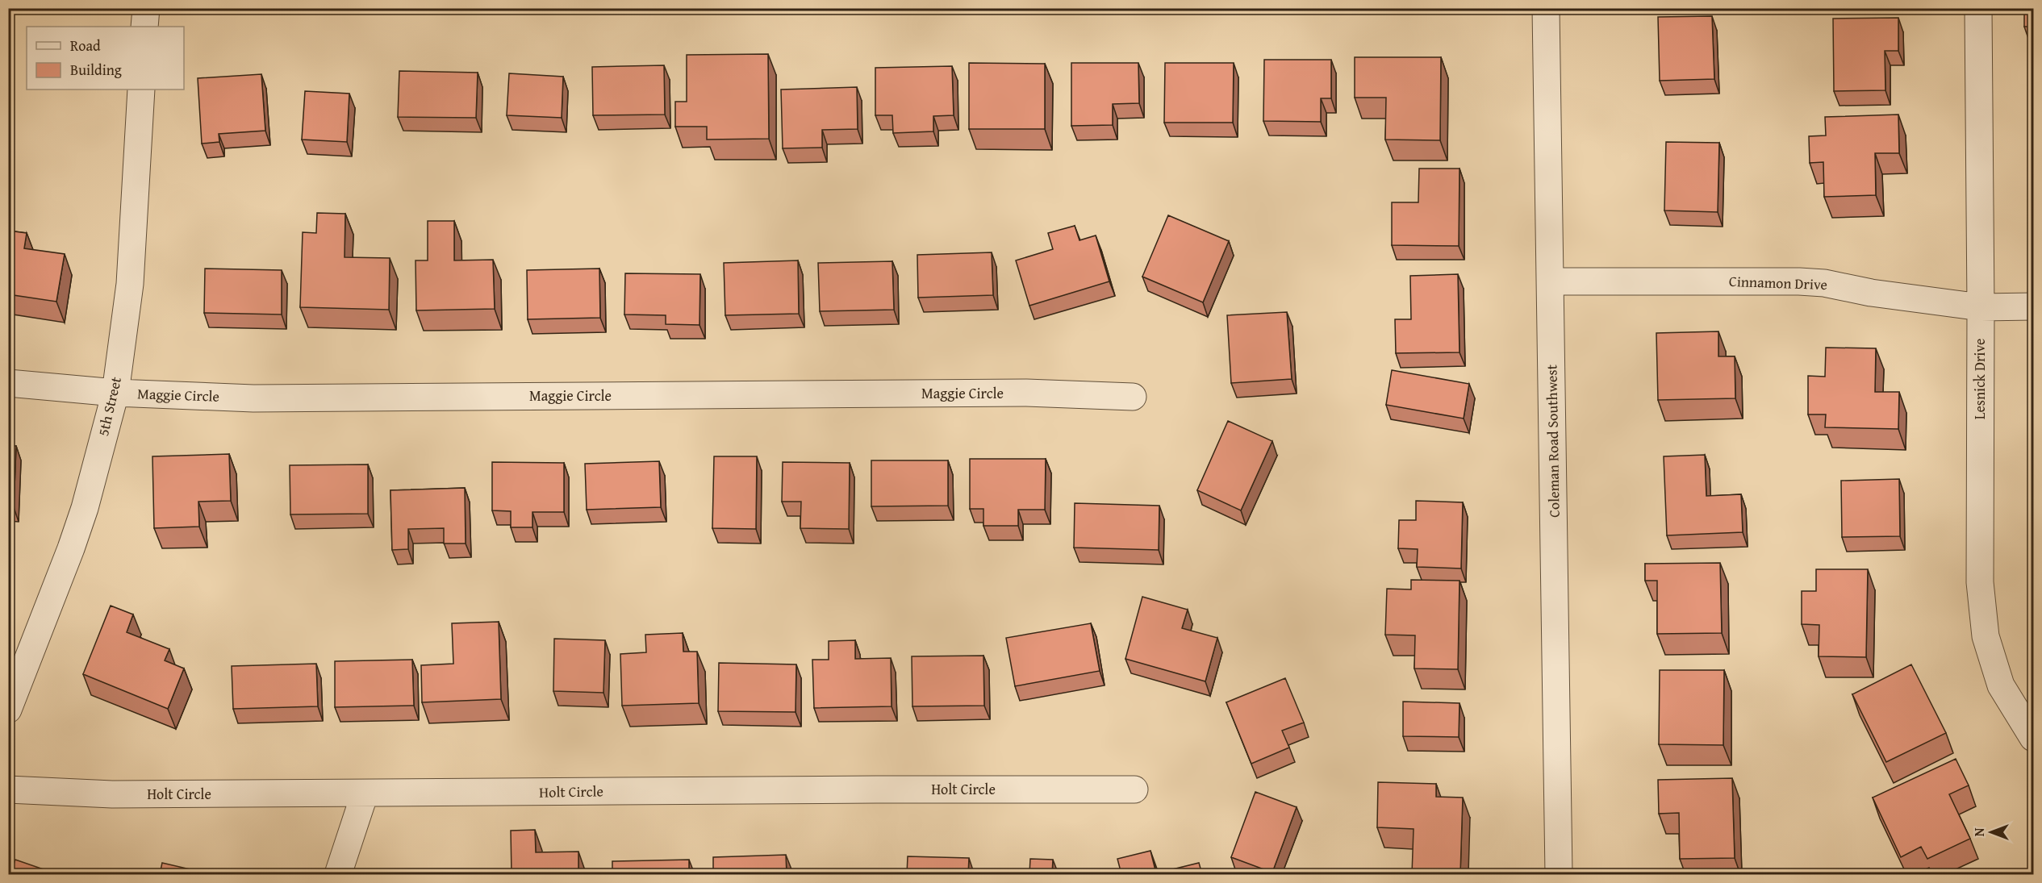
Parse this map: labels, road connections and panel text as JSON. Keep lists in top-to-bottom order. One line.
{"streets":{"street":["Cinnamon Drive","Lesnick Drive","Maggie Circle","5th Street","Coleman Road Southwest","Holt Circle"]},"crossings":[["Cinnamon Drive","Lesnick Drive"],["Cinnamon Drive","Coleman Road Southwest"],["Maggie Circle","5th Street"]],"legend":["Road","Building"],"north":"left"}
